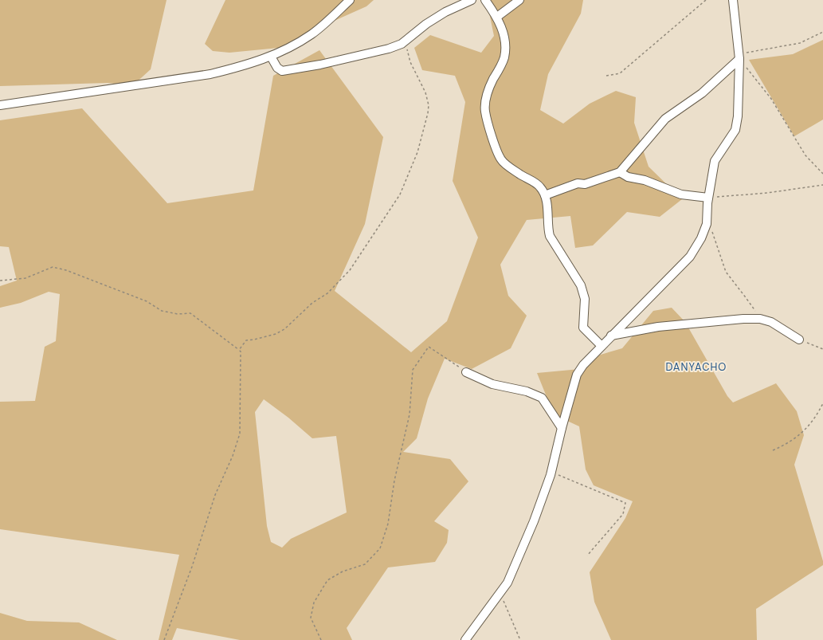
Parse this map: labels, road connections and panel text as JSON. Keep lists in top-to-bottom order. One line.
{"districts":["DANYACHO"]}
